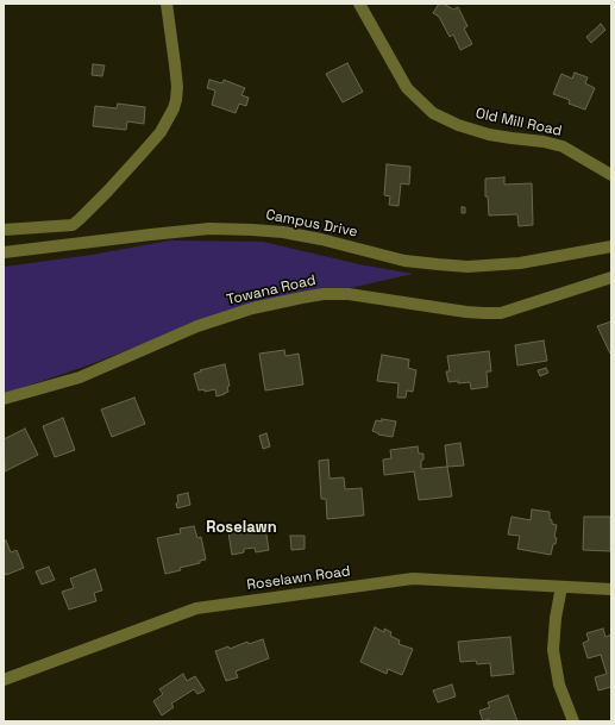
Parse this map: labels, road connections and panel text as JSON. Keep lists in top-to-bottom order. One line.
{"streets":{"street":["Old Mill Road","Campus Drive","Towana Road","Roselawn Road"]},"districts":["Roselawn"]}
